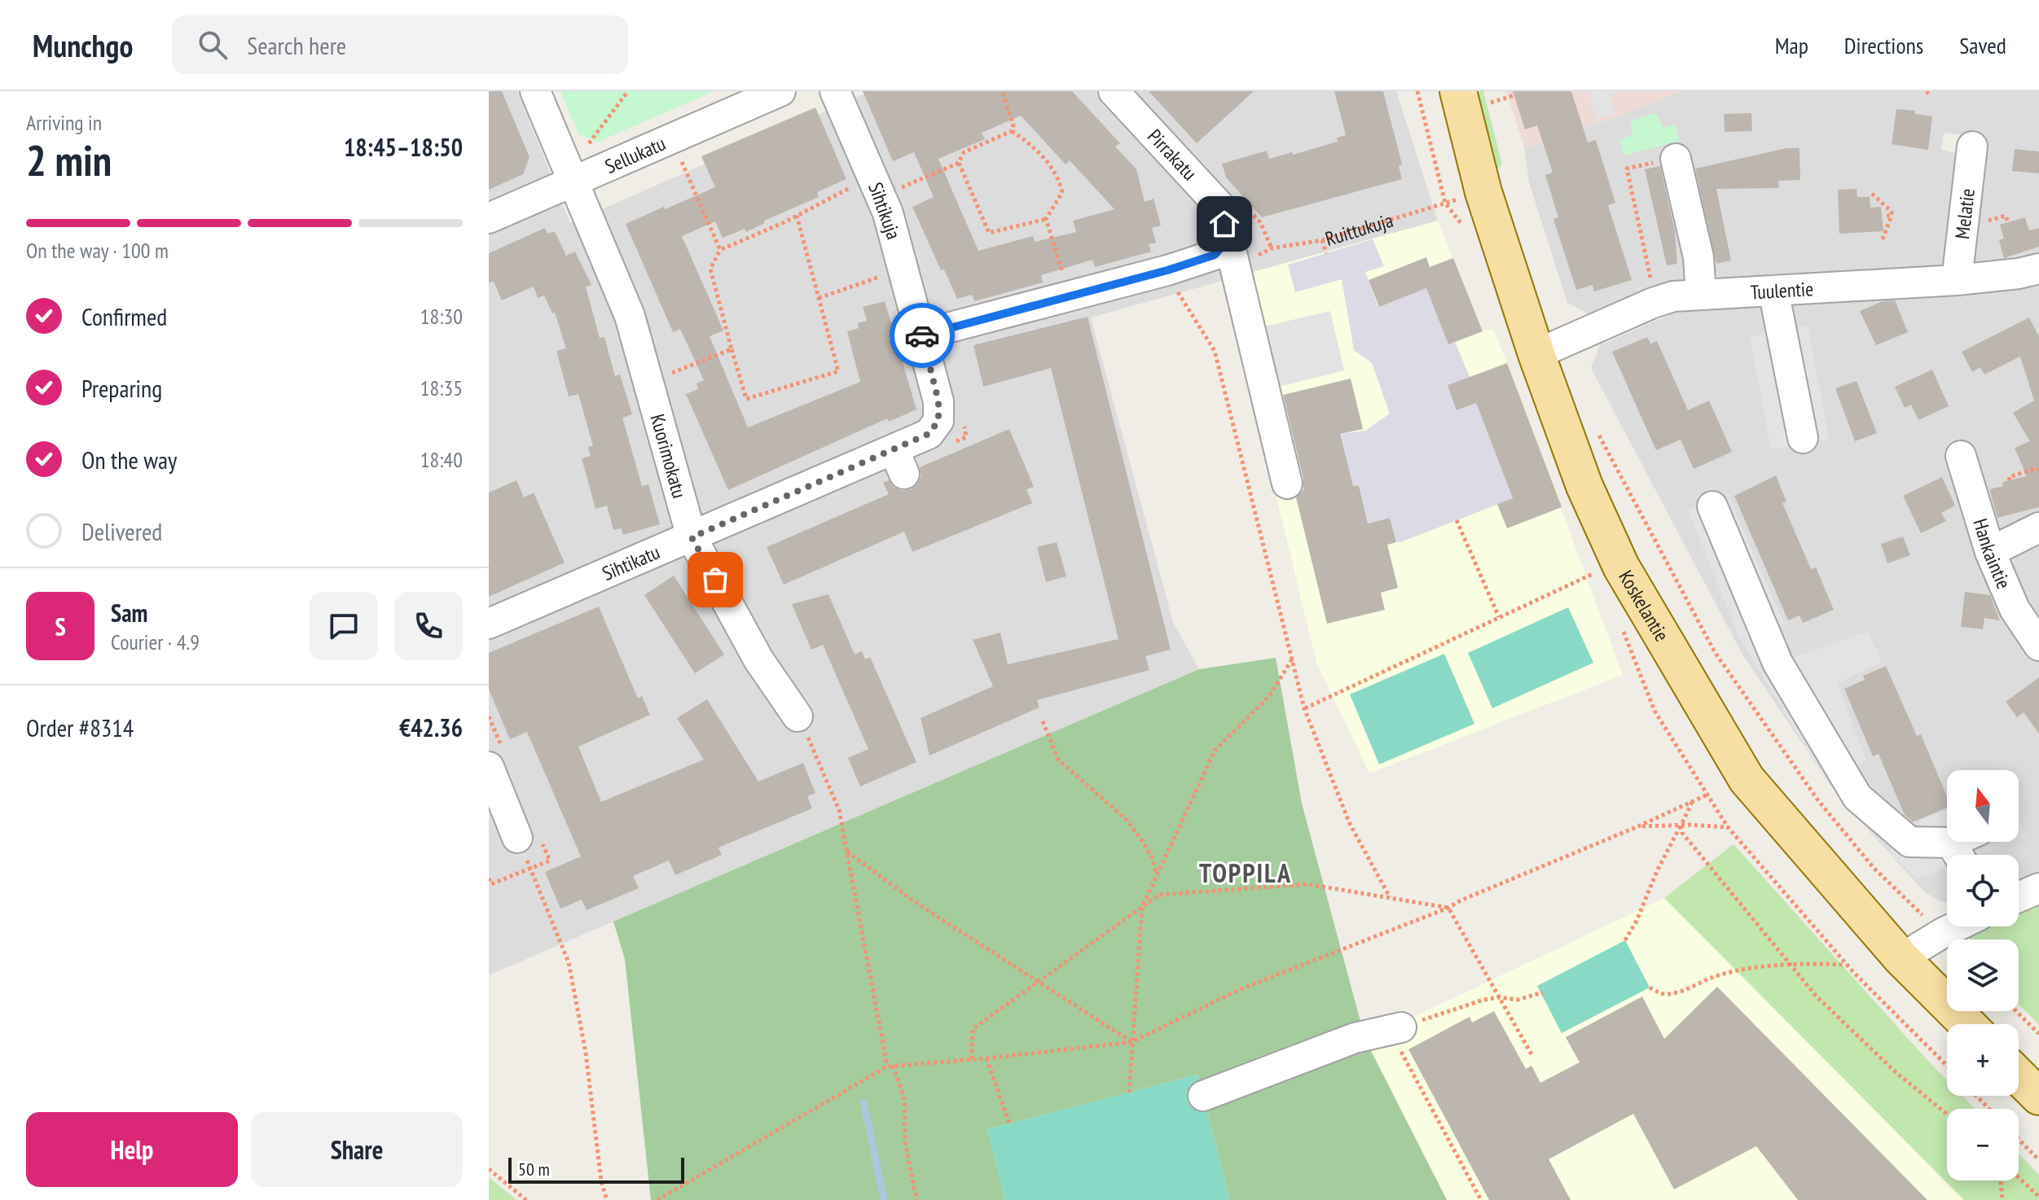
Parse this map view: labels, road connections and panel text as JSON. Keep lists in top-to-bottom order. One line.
{"streets":{"main road":["Koskelantie"],"street":["Sellukatu","Pirrakatu","Sihtikuja","Melatie","Tuulentie","Kuorimokatu","Hankaintie","Sihtikatu"],"path":["Ruittukuja"]},"crossings":[["Sellukatu","Kuorimokatu"],["Sihtikuja","Sihtikatu"],["Melatie","Tuulentie"],["Tuulentie","Koskelantie"],["Kuorimokatu","Sihtikatu"]],"districts":["TOPPILA"],"scale_bar":"50 m","north":"top","page":{"header":"Munchgo","search":"Search here","nav":["Map","Directions","Saved"],"heading":["2 min","Arriving in","18:45–18:50"],"panel":["Sam","Courier · 4.9","Order #8314","€42.36"],"bar":"On the way · 100 m","list":[["Confirmed","18:30"],["Preparing","18:35"],["On the way","18:40"],"Delivered"],"round":"S","map_buttons":["+","−"],"buttons":["Help","Share"],"scale":"50 m"}}
